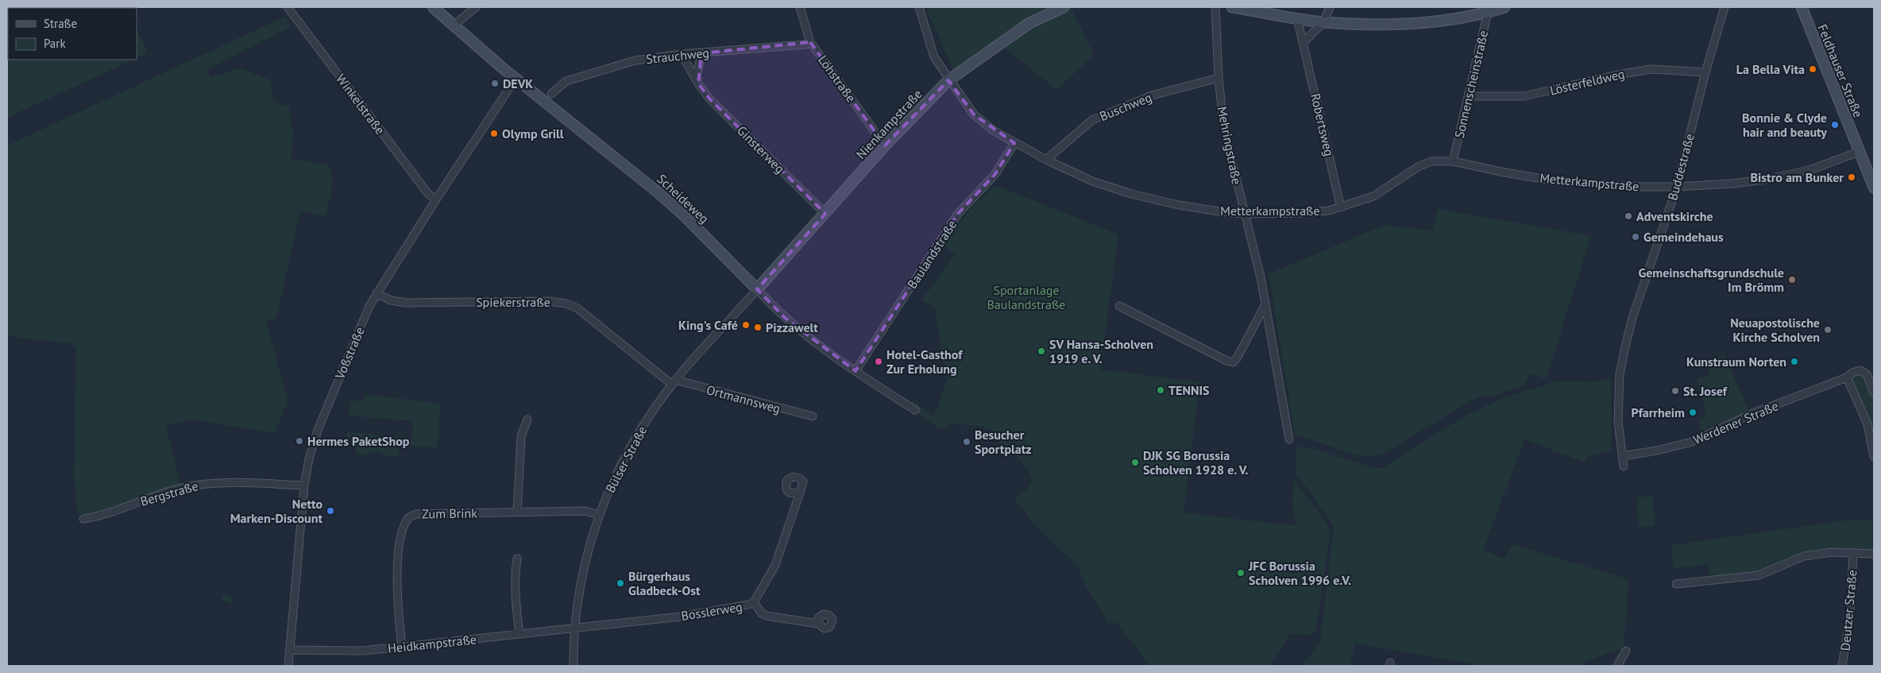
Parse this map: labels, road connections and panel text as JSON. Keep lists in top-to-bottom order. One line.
{"streets":{"street":["Strauchweg","Feldhauser Straße","Löhstraße","Lösterfeldweg","Sonnenscheinstraße","Winkelstraße","Buschweg","Nienkampstraße","Robertsweg","Mehringstraße","Ginsterweg","Buddestraße","Metterkampstraße","Scheideweg","Baulandstraße","Spiekerstraße","Voßstraße","Ortmannsweg","Werdener Straße","Bülser Straße","Bergstraße","Zum Brink","Deutzer Straße","Bosslerweg","Heidkampstraße"]},"crossings":[["Strauchweg","Löhstraße"],["Strauchweg","Ginsterweg"],["Feldhauser Straße","Metterkampstraße"],["Löhstraße","Nienkampstraße"],["Lösterfeldweg","Sonnenscheinstraße"],["Lösterfeldweg","Buddestraße"],["Sonnenscheinstraße","Metterkampstraße"],["Winkelstraße","Voßstraße"],["Buschweg","Mehringstraße"],["Buschweg","Metterkampstraße"],["Nienkampstraße","Ginsterweg"],["Nienkampstraße","Metterkampstraße"],["Nienkampstraße","Scheideweg"],["Nienkampstraße","Bülser Straße"],["Robertsweg","Metterkampstraße"],["Mehringstraße","Metterkampstraße"],["Buddestraße","Metterkampstraße"],["Buddestraße","Werdener Straße"],["Metterkampstraße","Baulandstraße"],["Scheideweg","Baulandstraße"],["Scheideweg","Voßstraße"],["Scheideweg","Bülser Straße"],["Spiekerstraße","Voßstraße"],["Spiekerstraße","Ortmannsweg"],["Spiekerstraße","Bülser Straße"],["Voßstraße","Bergstraße"],["Voßstraße","Heidkampstraße"],["Ortmannsweg","Bülser Straße"],["Bülser Straße","Zum Brink"],["Bülser Straße","Bosslerweg"],["Bülser Straße","Heidkampstraße"],["Zum Brink","Heidkampstraße"],["Bosslerweg","Heidkampstraße"]],"parks":["Sportanlage Baulandstraße"],"places":["La Bella Vita","DEVK","Bonnie & Clyde hair and beauty","Olymp Grill","Bistro am Bunker","Adventskirche","Gemeindehaus","Gemeinschaftsgrundschule Im Brömm","King's Café","Pizzawelt","Neuapostolische Kirche Scholven","SV Hansa-Scholven 1919 e. V.","Hotel-Gasthof Zur Erholung","Kunstraum Norten","TENNIS","St. Josef","Pfarrheim","Hermes PaketShop","Besucher Sportplatz","DJK SG Borussia Scholven 1928 e. V.","Netto Marken-Discount","JFC Borussia Scholven 1996 e.V.","Bürgerhaus Gladbeck-Ost"],"legend":["Straße","Park"]}
